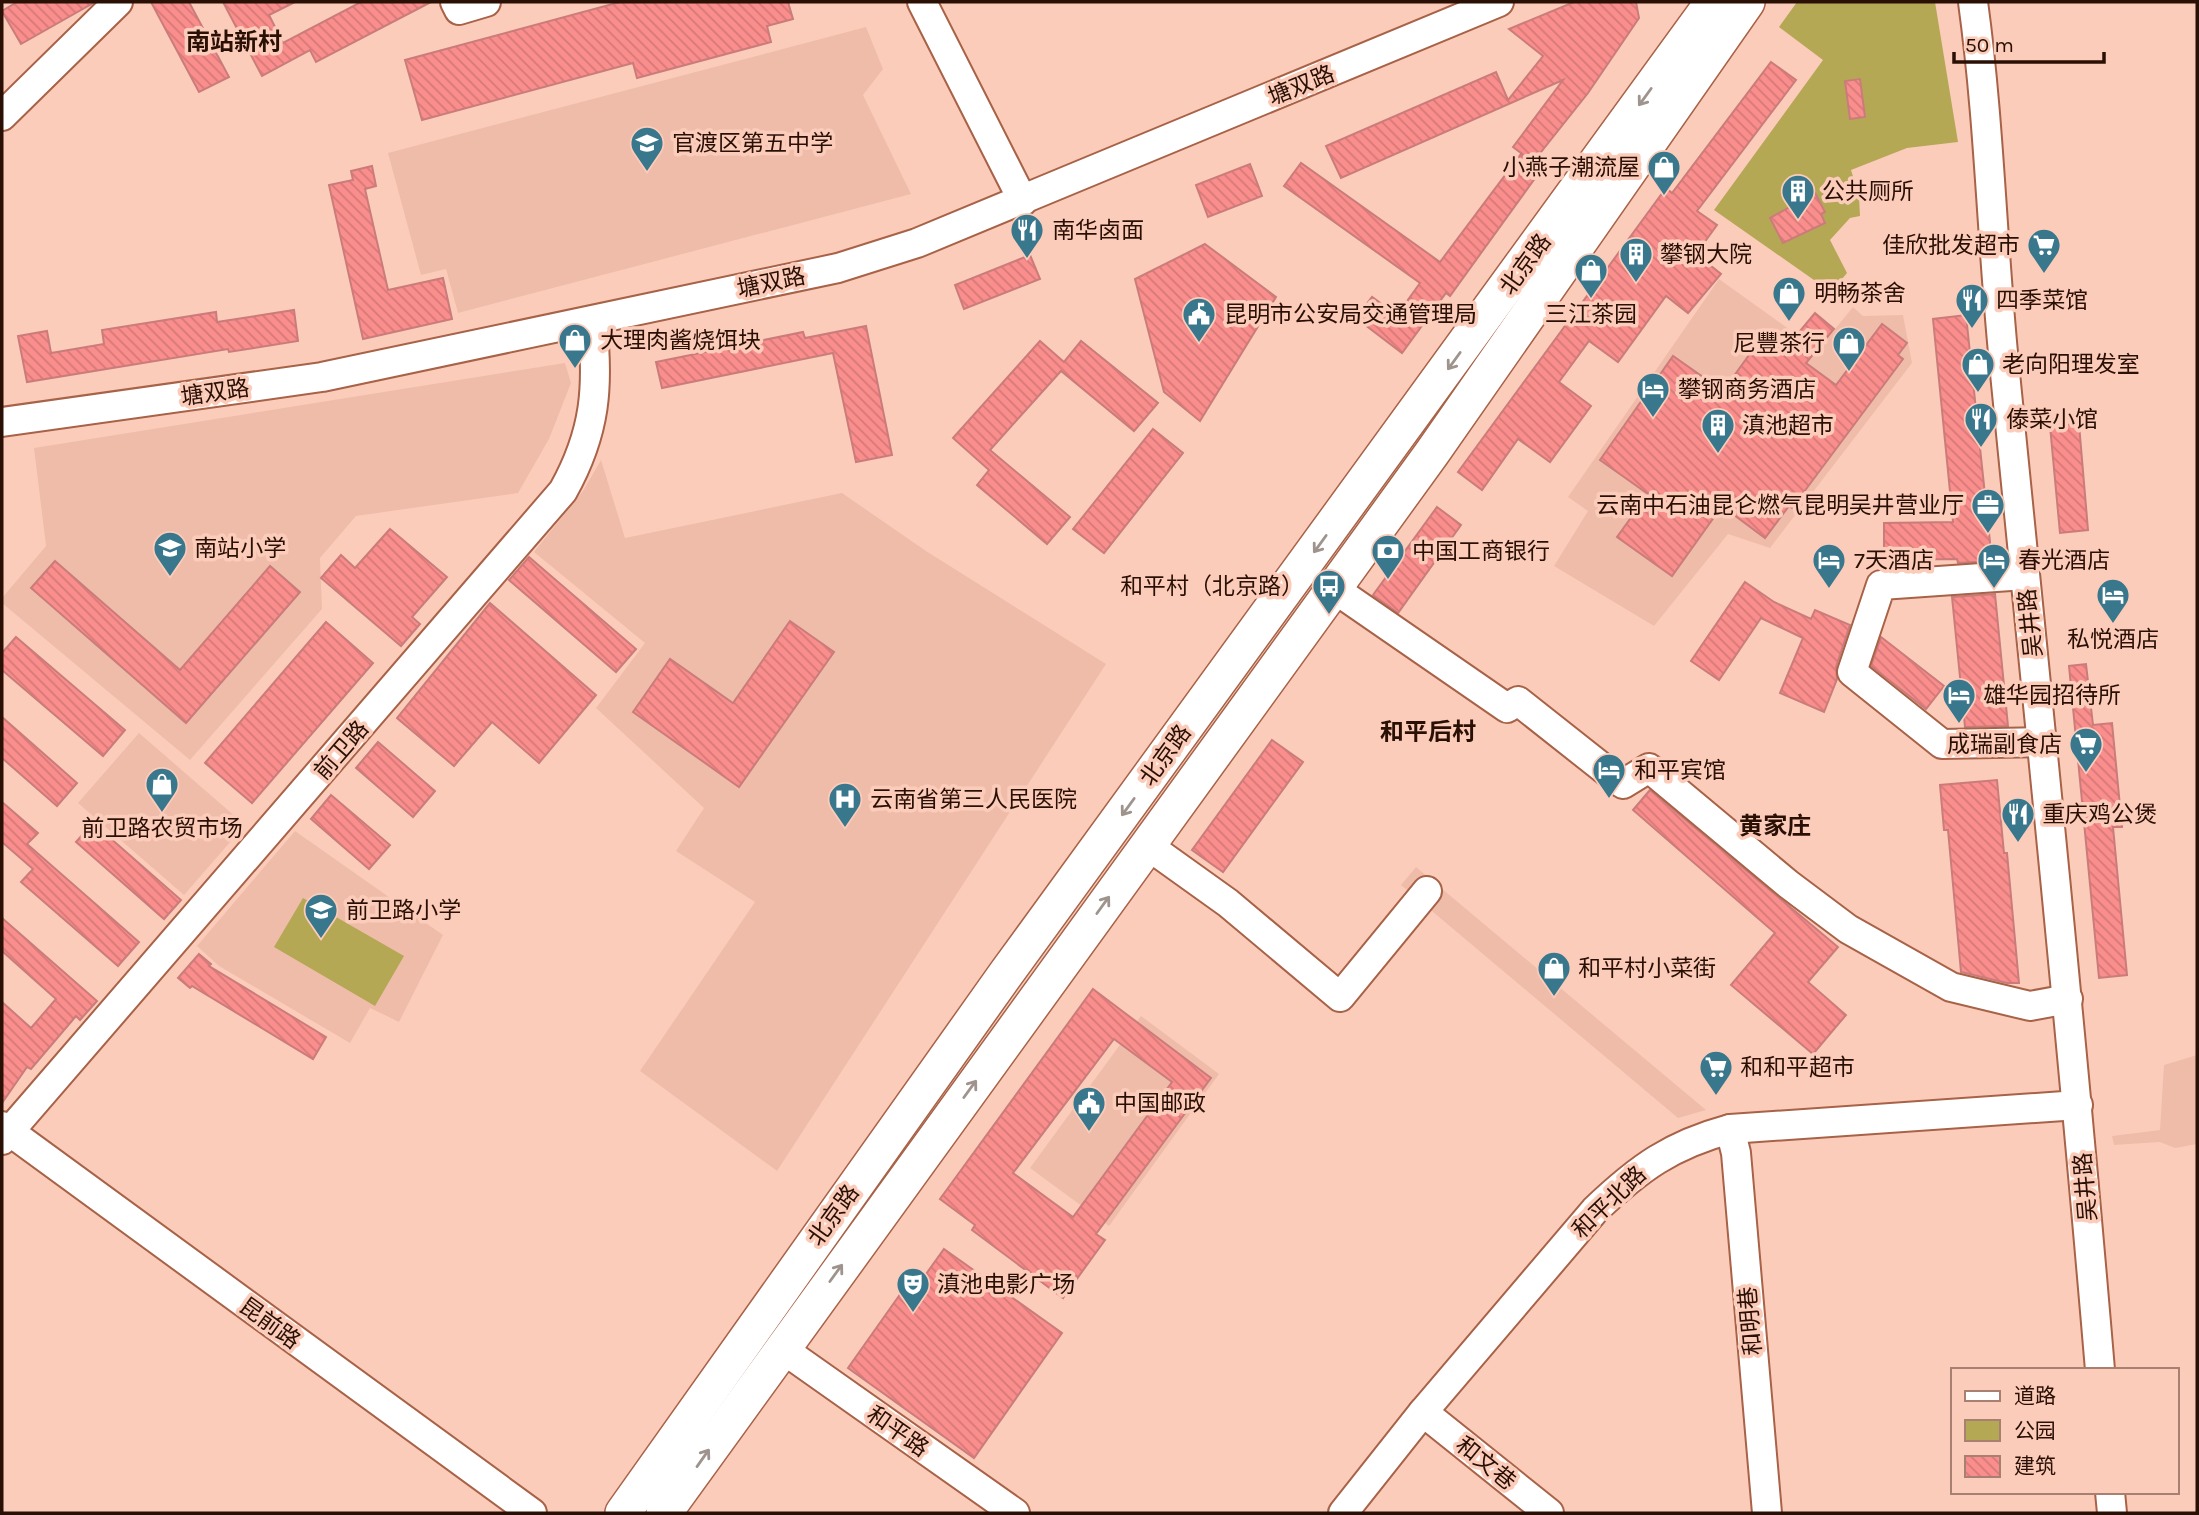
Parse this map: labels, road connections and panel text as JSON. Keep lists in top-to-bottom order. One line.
{"streets":{"main road":["北京路"],"street":["塘双路","吴井路","前卫路","和平北路","和明巷","昆前路","和平路","和文巷"]},"crossings":[["塘双路","前卫路"],["北京路","和平路"],["吴井路","和平北路"],["前卫路","昆前路"],["和平北路","和明巷"],["和平北路","和文巷"]],"districts":["南站新村","和平后村","黄家庄"],"places":{"school or university":["官渡区第五中学","南站小学","前卫路小学"],"shop":["小燕子潮流屋","三江茶园","明畅茶舍","大理肉酱烧饵块","尼豐茶行","老向阳理发室","前卫路农贸市场","和平村小菜街"],"building":["公共厕所","攀钢大院","滇池超市"],"restaurant":["南华卤面","四季菜馆","傣菜小馆","重庆鸡公煲"],"supermarket":["佳欣批发超市","成瑞副食店","和和平超市"],"public building":["昆明市公安局交通管理局","中国邮政"],"hotel":["攀钢商务酒店","7天酒店","春光酒店","私悦酒店","雄华园招待所","和平宾馆"],"office":["云南中石油昆仑燃气昆明吴井营业厅"],"bank":["中国工商银行"],"bus stop":["和平村（北京路）"],"hospital":["云南省第三人民医院"],"theatre":["滇池电影广场"]},"legend":["道路","公园","建筑"],"scale_bar":"50 m"}
